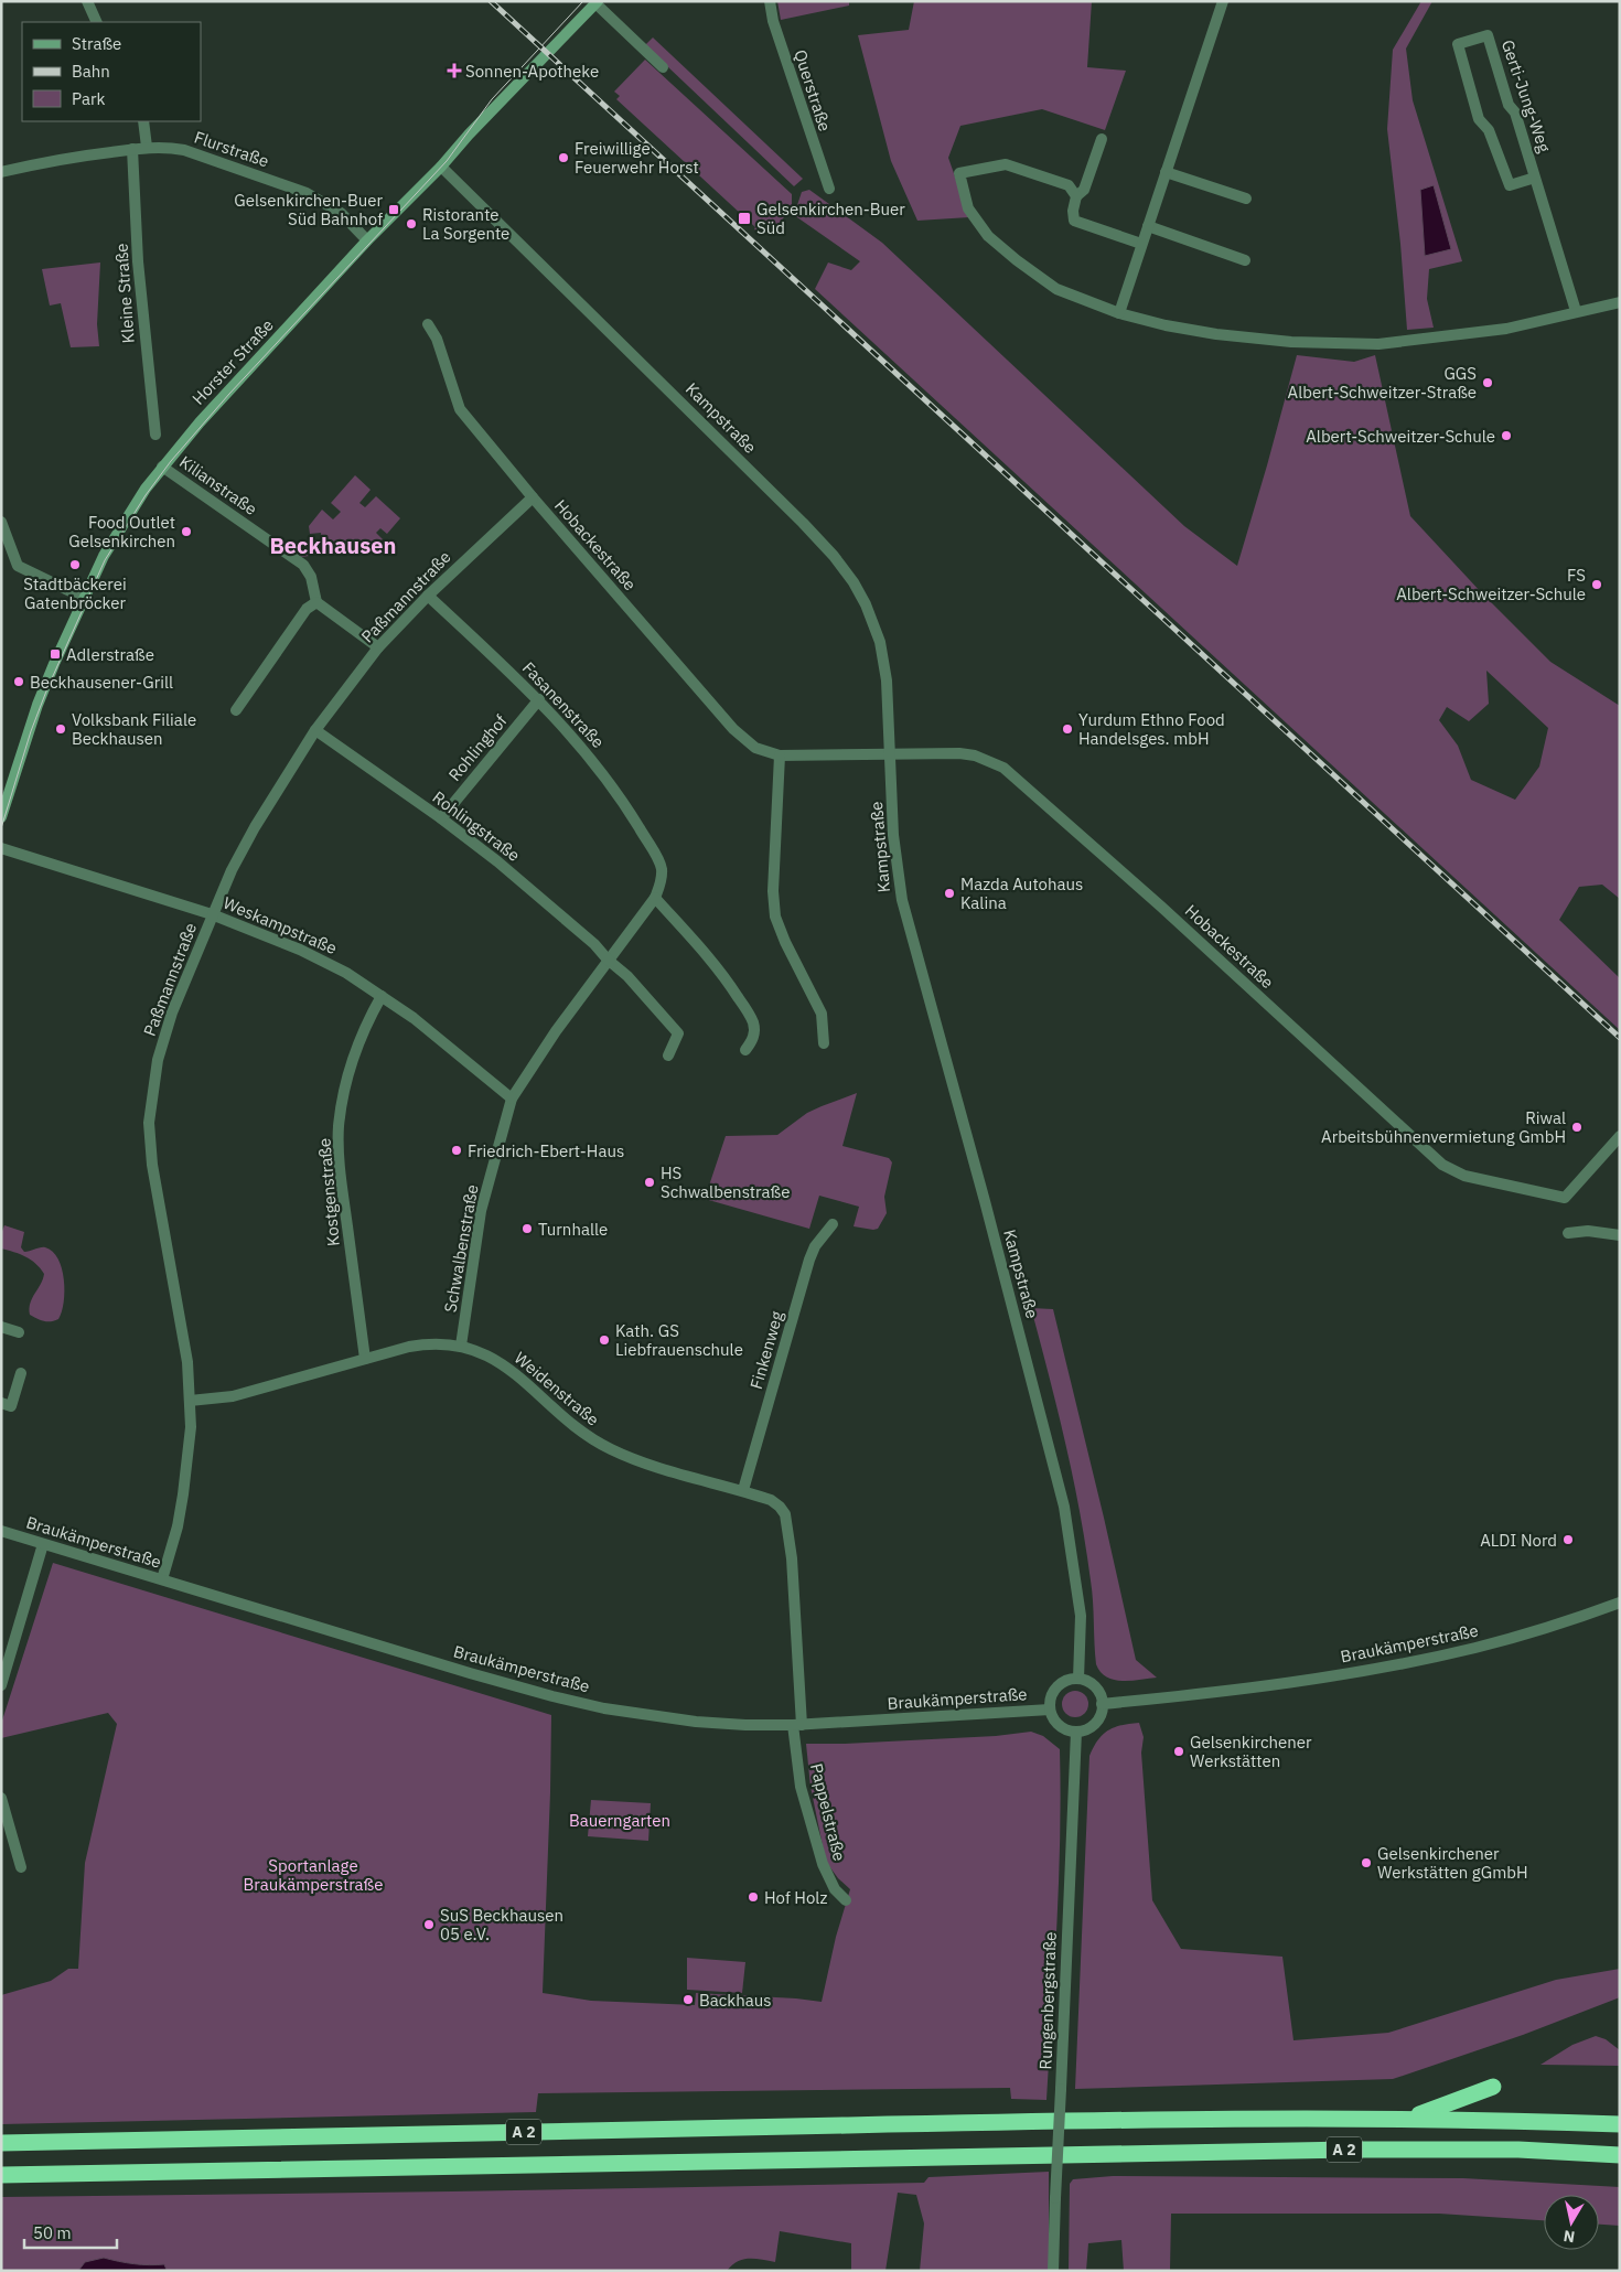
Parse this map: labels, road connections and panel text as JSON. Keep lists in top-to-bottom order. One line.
{"streets":{"highway":["A 2"],"main road":["Horster Straße"],"street":["Querstraße","Gerti-Jung-Weg","Flurstraße","Kleine Straße","Kampstraße","Kilianstraße","Hobackestraße","Paßmannstraße","Fasanenstraße","Rohlinghof","Rohlingstraße","Weskampstraße","Kostgenstraße","Schwalbenstraße","Finkenweg","Weidenstraße","Braukämperstraße","Pappelstraße","Rungenbergstraße"]},"crossings":[["Flurstraße","Kleine Straße"],["Flurstraße","Horster Straße"],["Horster Straße","Kampstraße"],["Horster Straße","Kilianstraße"],["Kampstraße","Hobackestraße"],["Kampstraße","Braukämperstraße"],["Kampstraße","Rungenbergstraße"],["Hobackestraße","Paßmannstraße"],["Paßmannstraße","Fasanenstraße"],["Paßmannstraße","Rohlingstraße"],["Paßmannstraße","Weskampstraße"],["Paßmannstraße","Weidenstraße"],["Paßmannstraße","Braukämperstraße"],["Fasanenstraße","Rohlinghof"],["Fasanenstraße","Schwalbenstraße"],["Rohlinghof","Rohlingstraße"],["Rohlingstraße","Schwalbenstraße"],["Weskampstraße","Kostgenstraße"],["Weskampstraße","Schwalbenstraße"],["Kostgenstraße","Weidenstraße"],["Schwalbenstraße","Weidenstraße"],["Finkenweg","Weidenstraße"],["Weidenstraße","Braukämperstraße"],["Weidenstraße","Pappelstraße"],["Braukämperstraße","Pappelstraße"],["Braukämperstraße","Rungenbergstraße"]],"districts":["Beckhausen"],"parks":["Bauerngarten","Sportanlage Braukämperstraße"],"places":{"health":["Sonnen-Apotheke"],"other":["Freiwillige Feuerwehr Horst","Ristorante La Sorgente","GGS Albert-Schweitzer-Straße","Albert-Schweitzer-Schule","Food Outlet Gelsenkirchen","Stadtbäckerei Gatenbröcker","FS Albert-Schweitzer-Schule","Beckhausener-Grill","Volksbank Filiale Beckhausen","Yurdum Ethno Food Handelsges. mbH","Mazda Autohaus Kalina","Riwal Arbeitsbühnenvermietung GmbH","Friedrich-Ebert-Haus","HS Schwalbenstraße","Turnhalle","Kath. GS Liebfrauenschule","ALDI Nord","Gelsenkirchener Werkstätten","Gelsenkirchener Werkstätten gGmbH","Hof Holz","SuS Beckhausen 05 e.V.","Backhaus"],"transit":["Gelsenkirchen-Buer Süd Bahnhof","Gelsenkirchen-Buer Süd","Adlerstraße"]},"legend":["Straße","Bahn","Park"],"scale_bar":"50 m","north":"bottom"}
